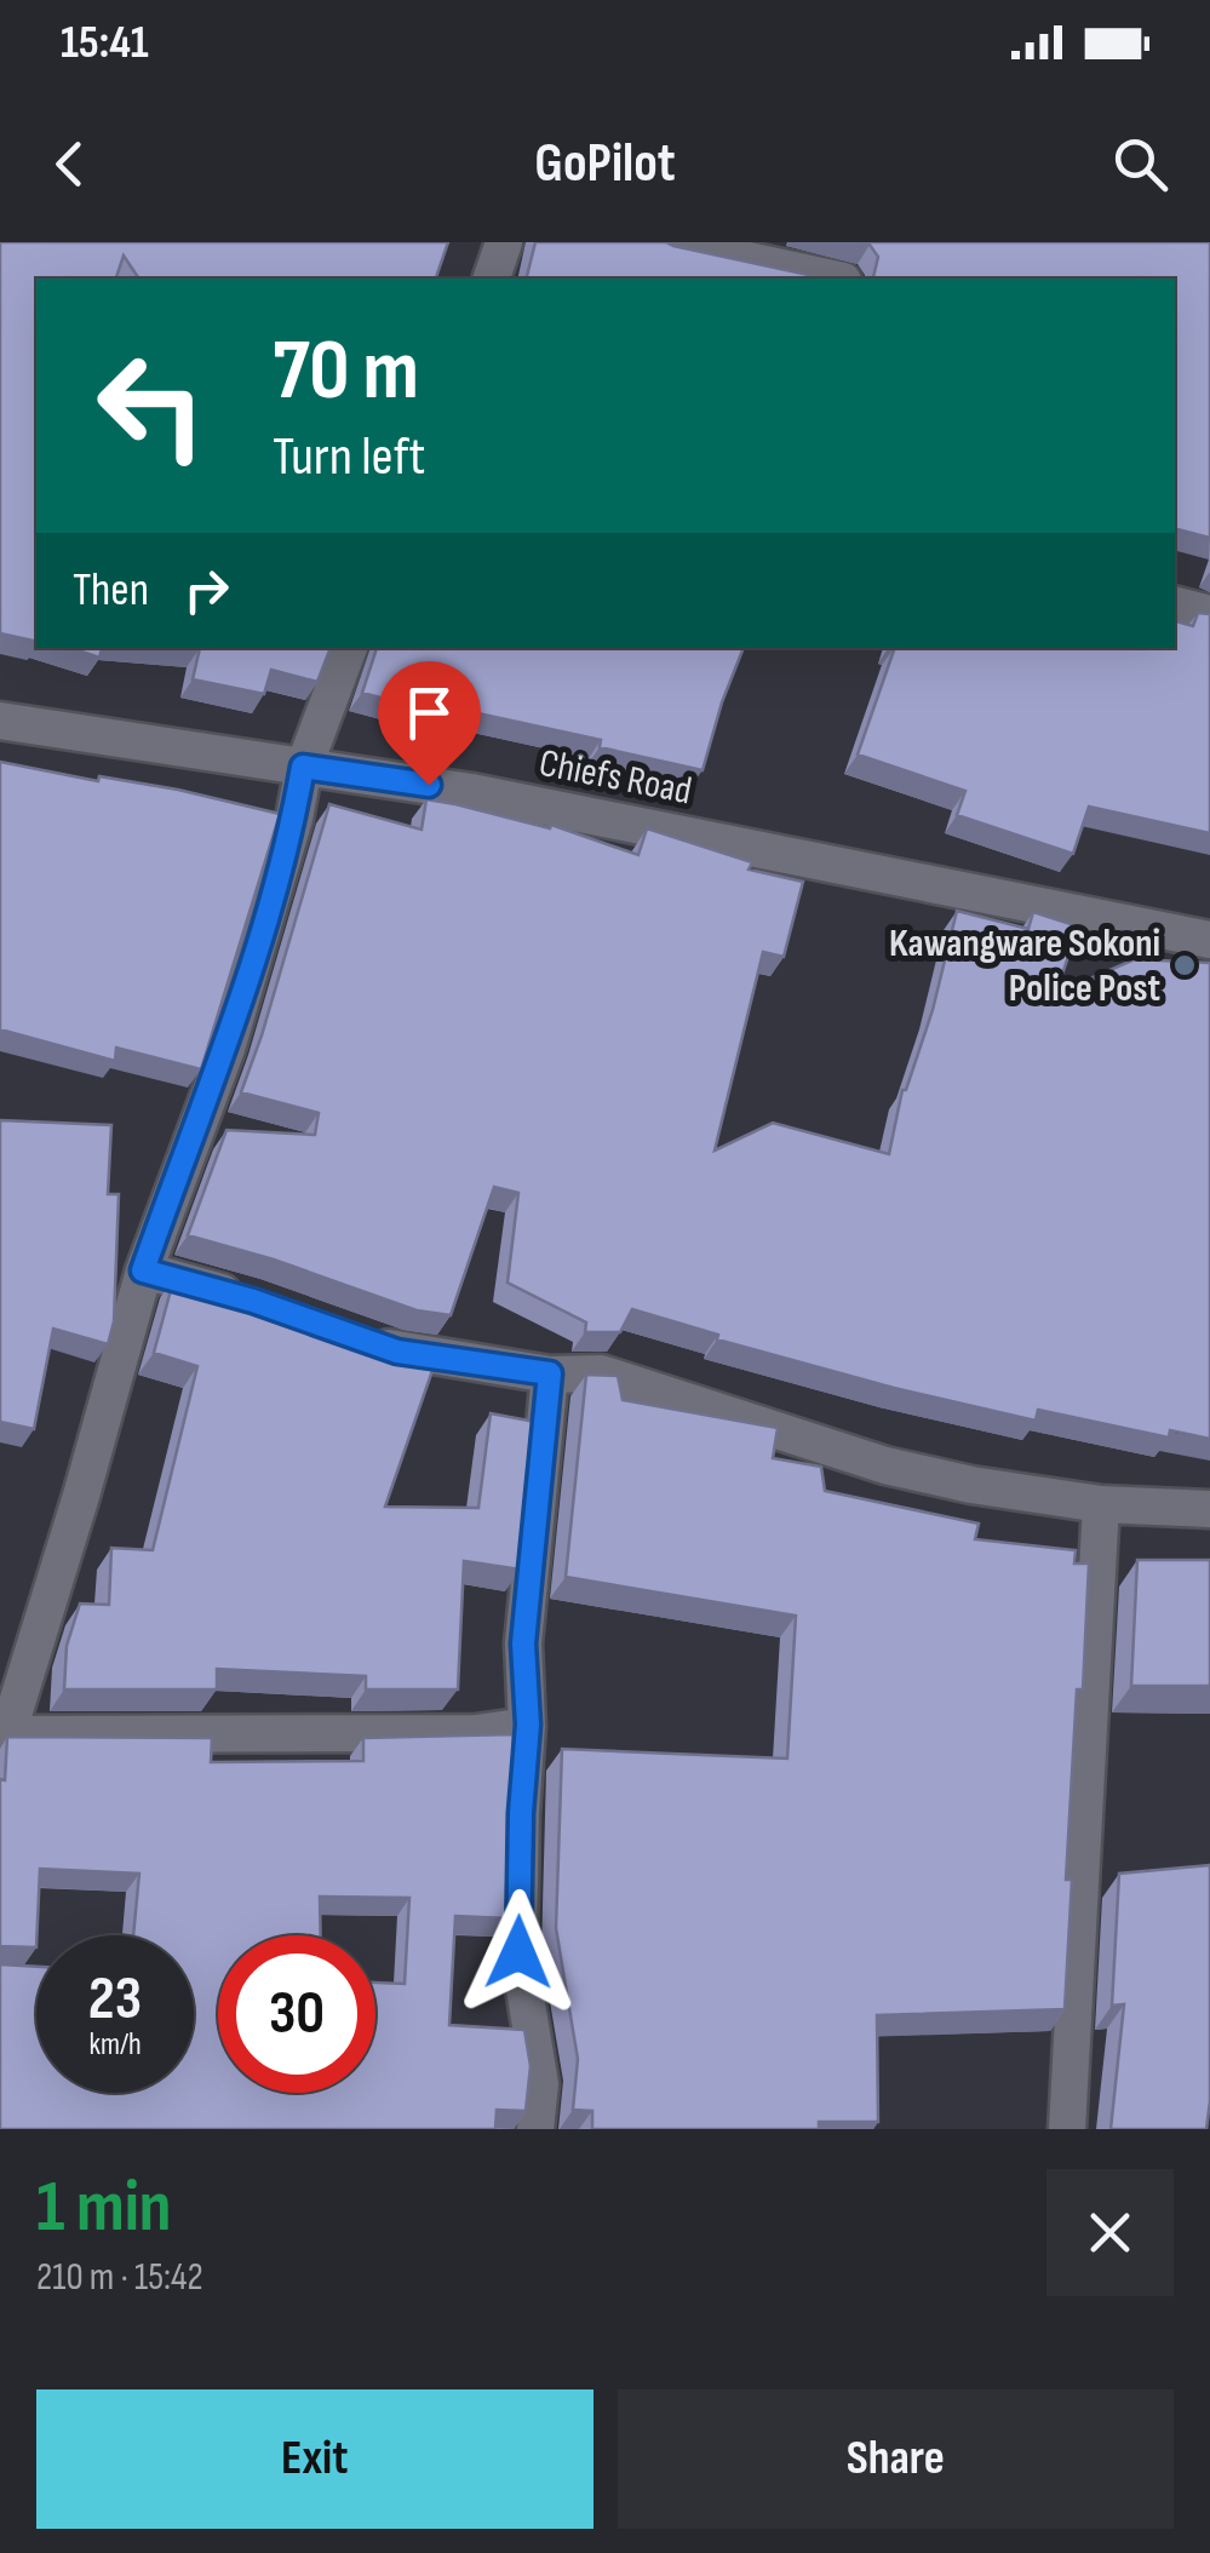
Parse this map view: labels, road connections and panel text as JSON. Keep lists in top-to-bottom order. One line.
{"streets":{"street":["Chiefs Road"]},"places":["Kawangware Sokoni Police Post"],"page":{"status":"15:41","header":"GoPilot","turn":["70 m","Turn left"],"then":"Then","speed":"23 km/h","limit":"30","heading":["1 min","210 m · 15:42"],"buttons":["Exit","Share"]}}
